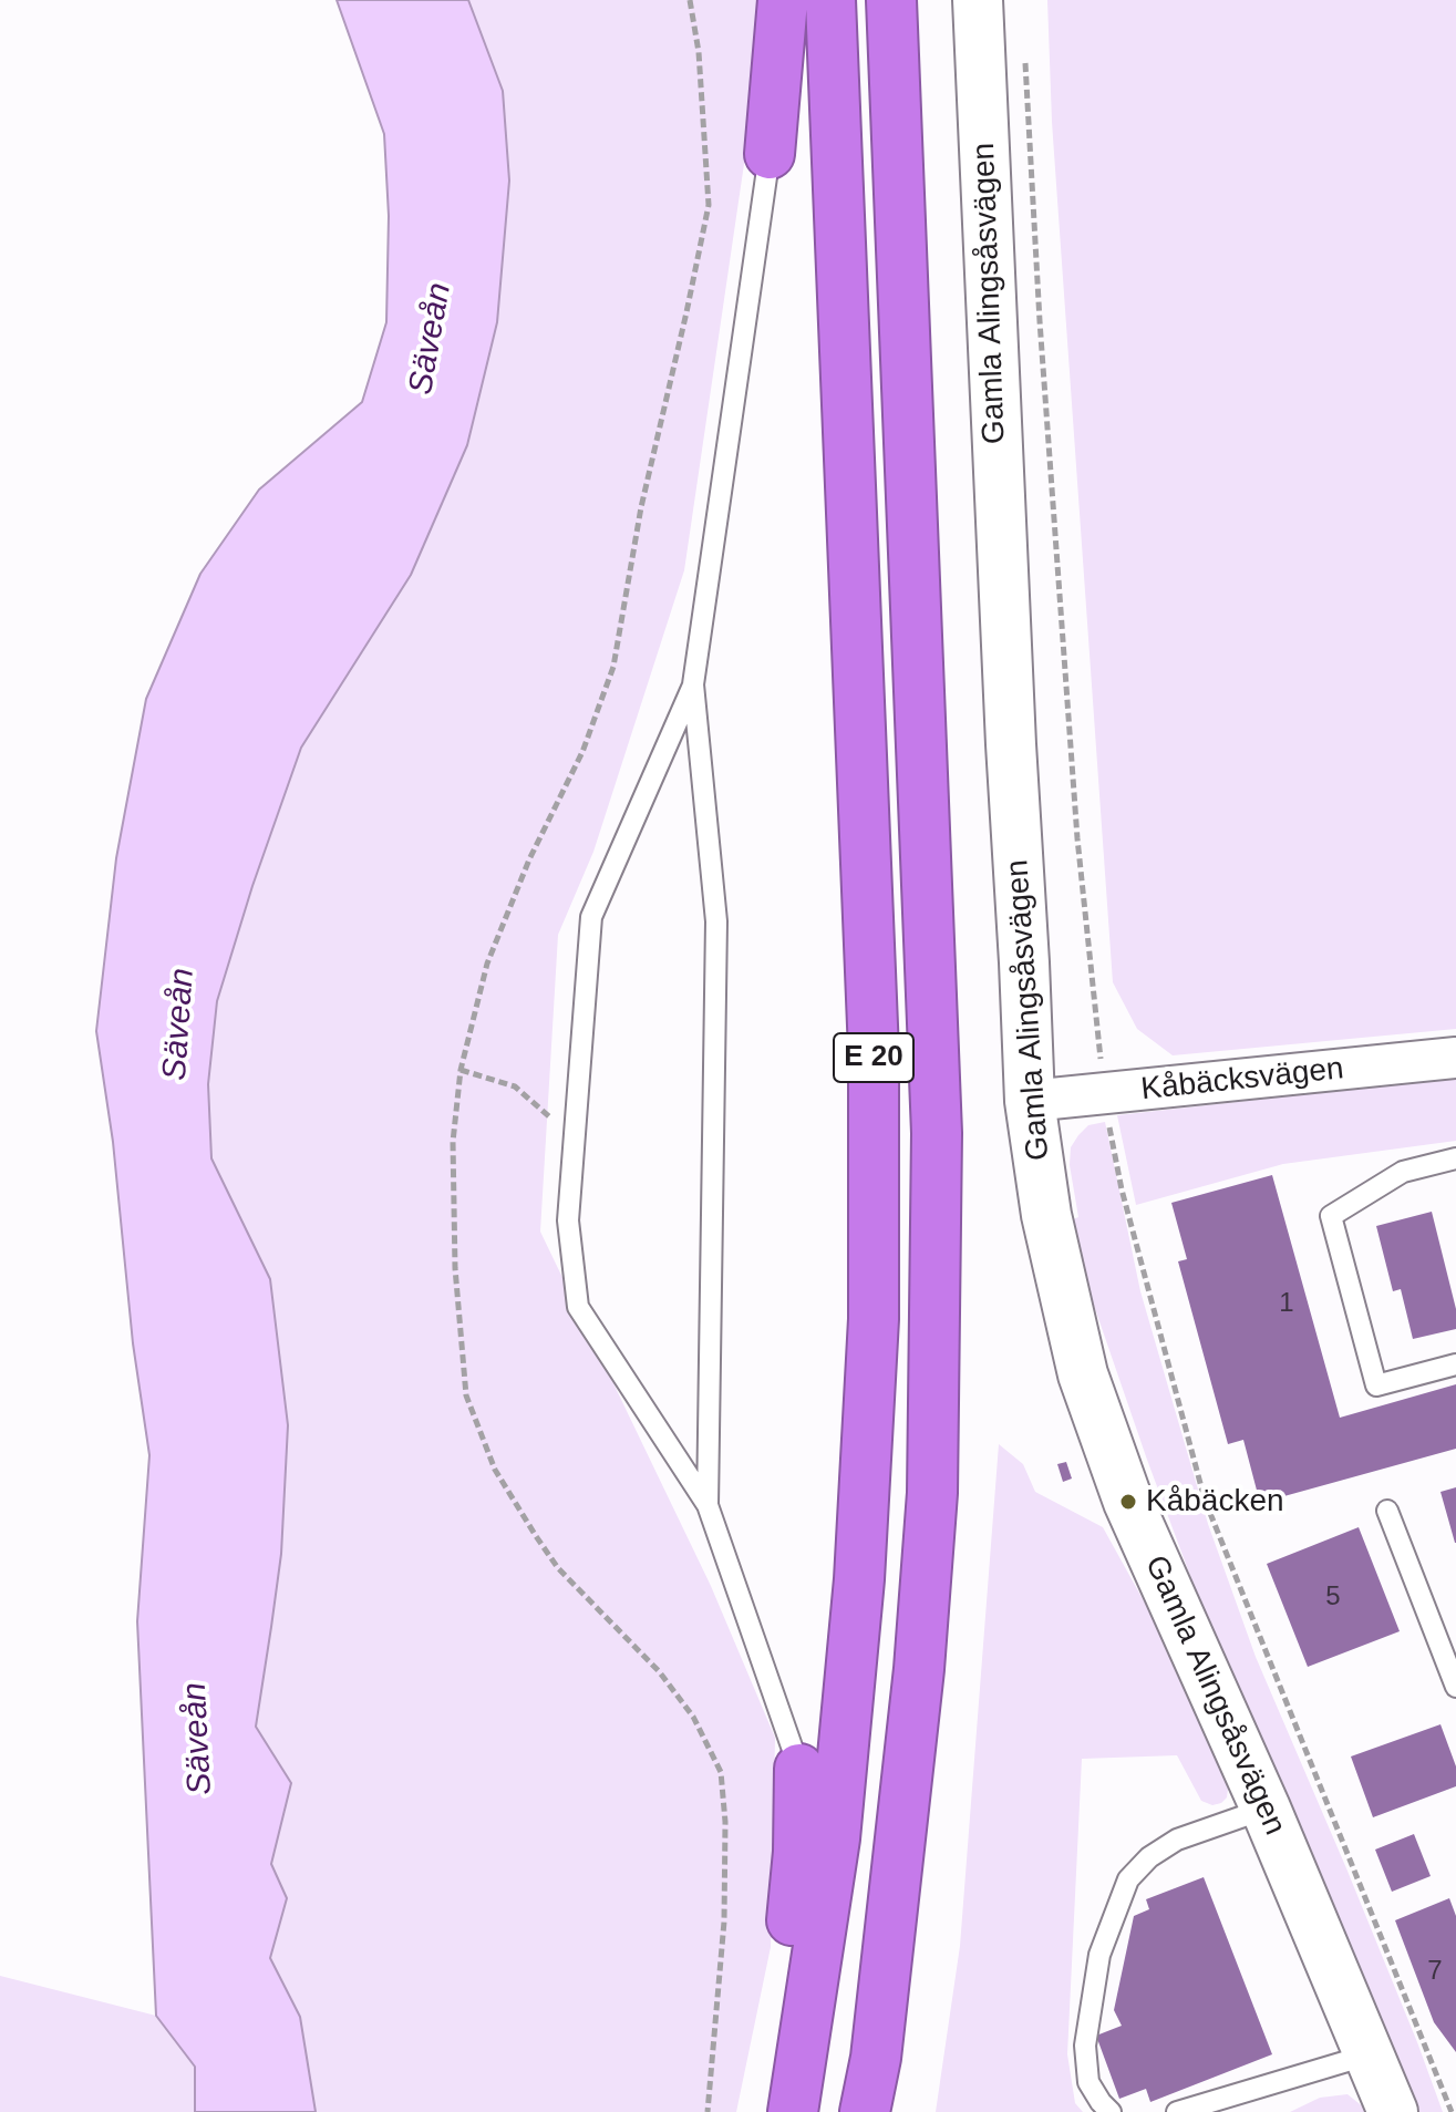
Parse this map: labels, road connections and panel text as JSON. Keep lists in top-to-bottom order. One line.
{"streets":{"highway":["E 20"],"street":["Gamla Alingsåsvägen","Kåbäcksvägen"]},"crossings":[["Gamla Alingsåsvägen","Kåbäcksvägen"]],"water":["Säveån"],"places":["Kåbäcken"],"house_numbers":["1","5","7"]}
